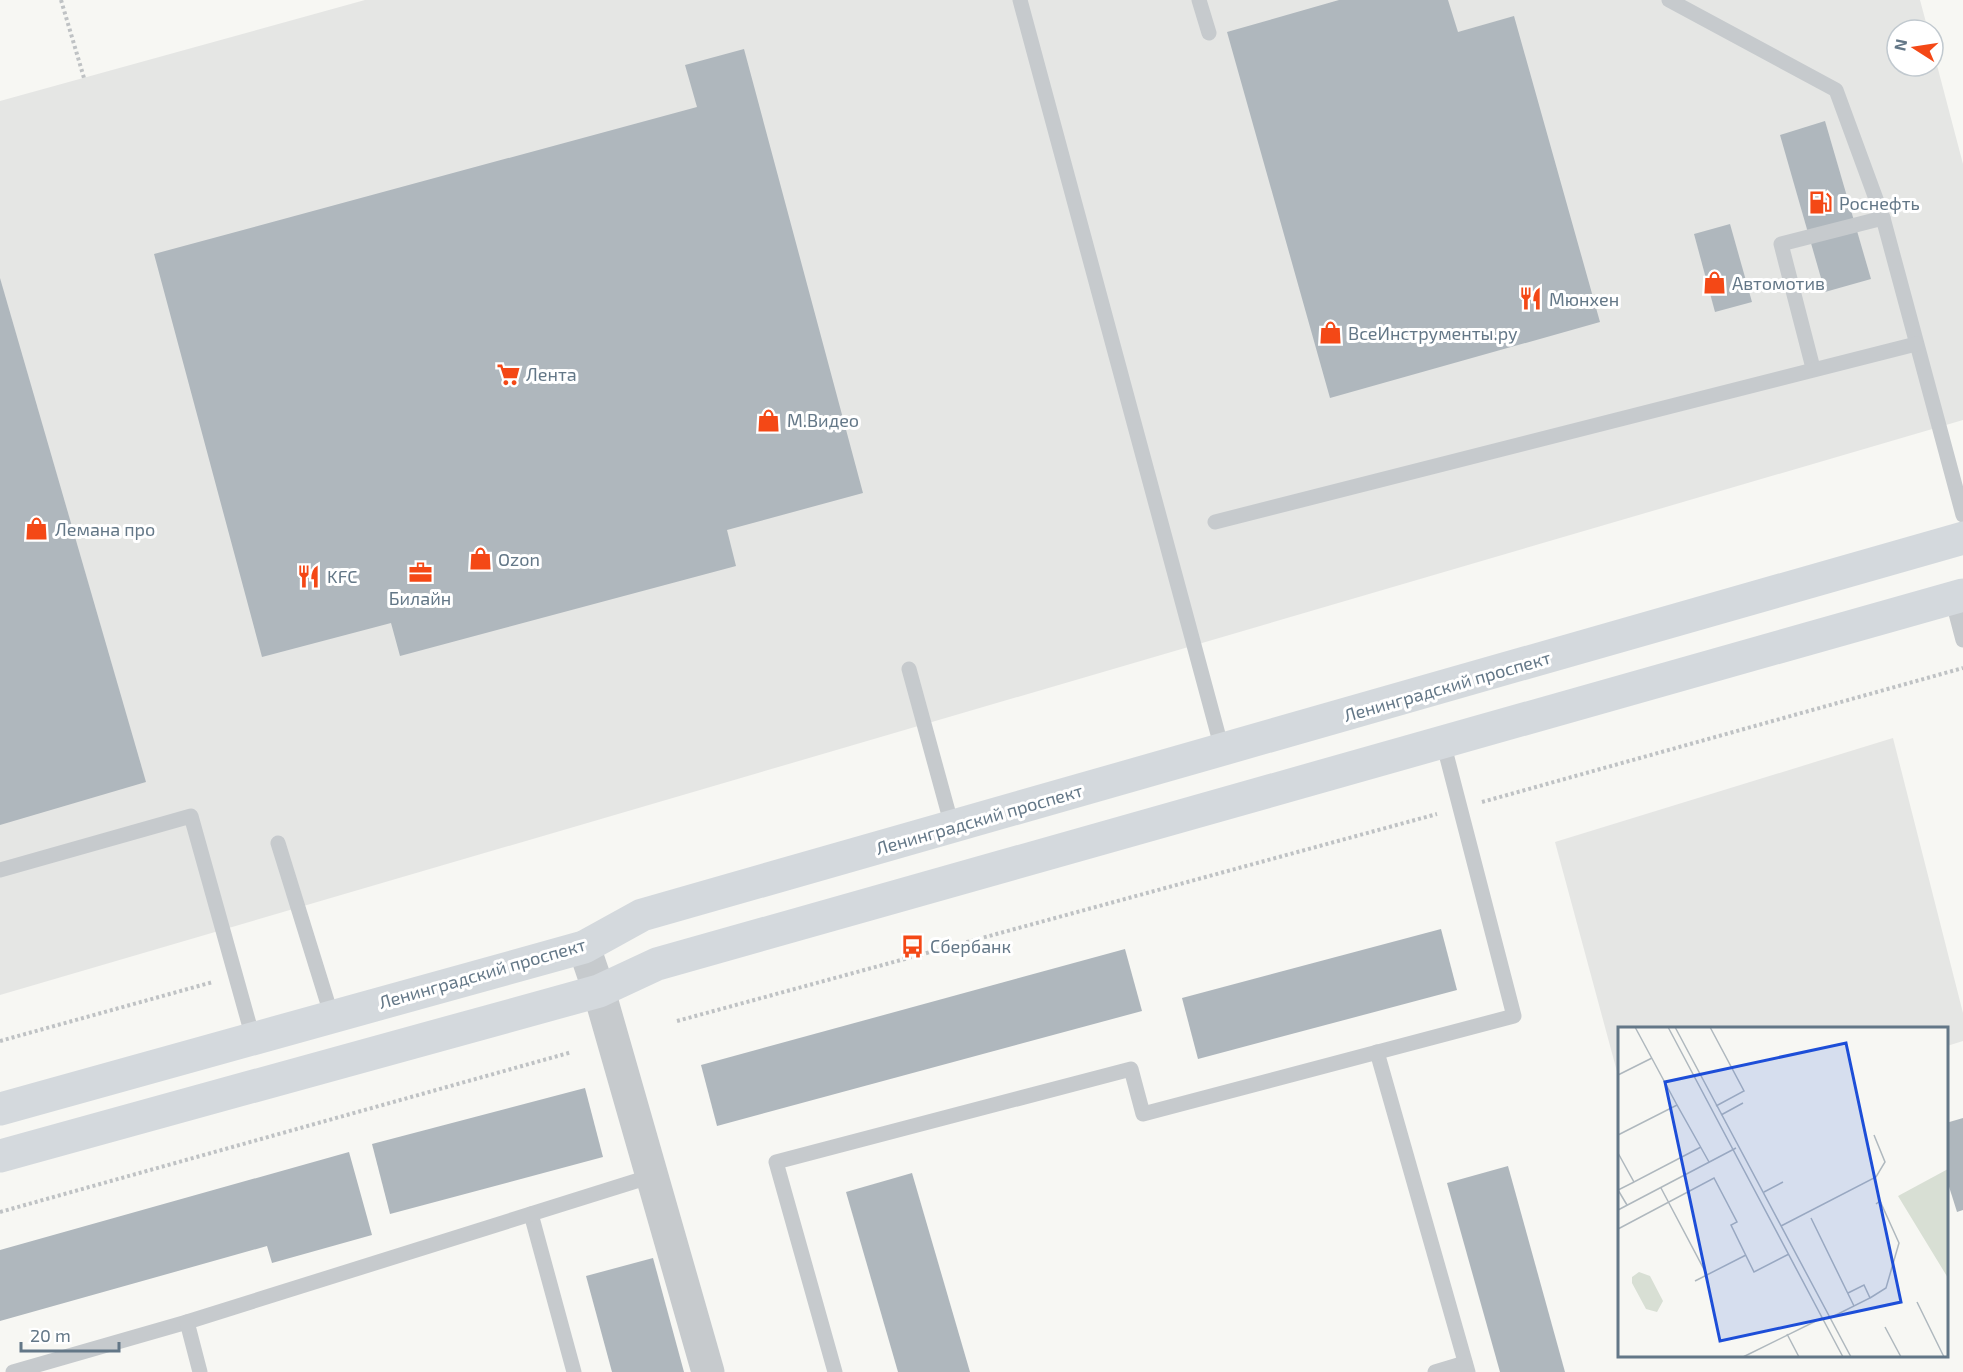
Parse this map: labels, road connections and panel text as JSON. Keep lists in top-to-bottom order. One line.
{"streets":{"main road":["Ленинградский проспект"]},"places":{"fuel station":["Роснефть"],"shop":["Автомотив","ВсеИнструменты.ру","М.Видео","Лемана про","Ozon"],"restaurant":["Мюнхен","KFC"],"supermarket":["Лента"],"office":["Билайн"],"bus stop":["Сбербанк"]},"scale_bar":"20 m","north":"left"}
